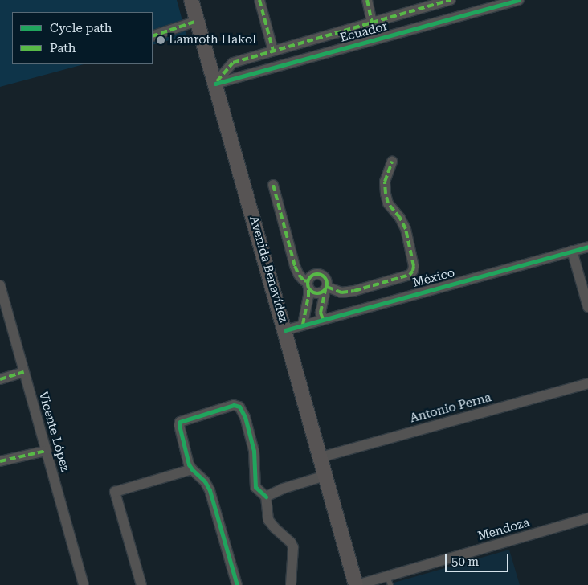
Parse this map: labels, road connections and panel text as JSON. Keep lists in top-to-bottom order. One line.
{"streets":{"main road":["Avenida Benavídez"],"street":["Ecuador","México","Antonio Perna","Vicente López","Mendoza"]},"crossings":[["Ecuador","Avenida Benavídez"],["Avenida Benavídez","México"],["Avenida Benavídez","Antonio Perna"],["Avenida Benavídez","Mendoza"]],"places":["Lamroth Hakol"],"legend":["Cycle path","Path"],"scale_bar":"50 m"}
